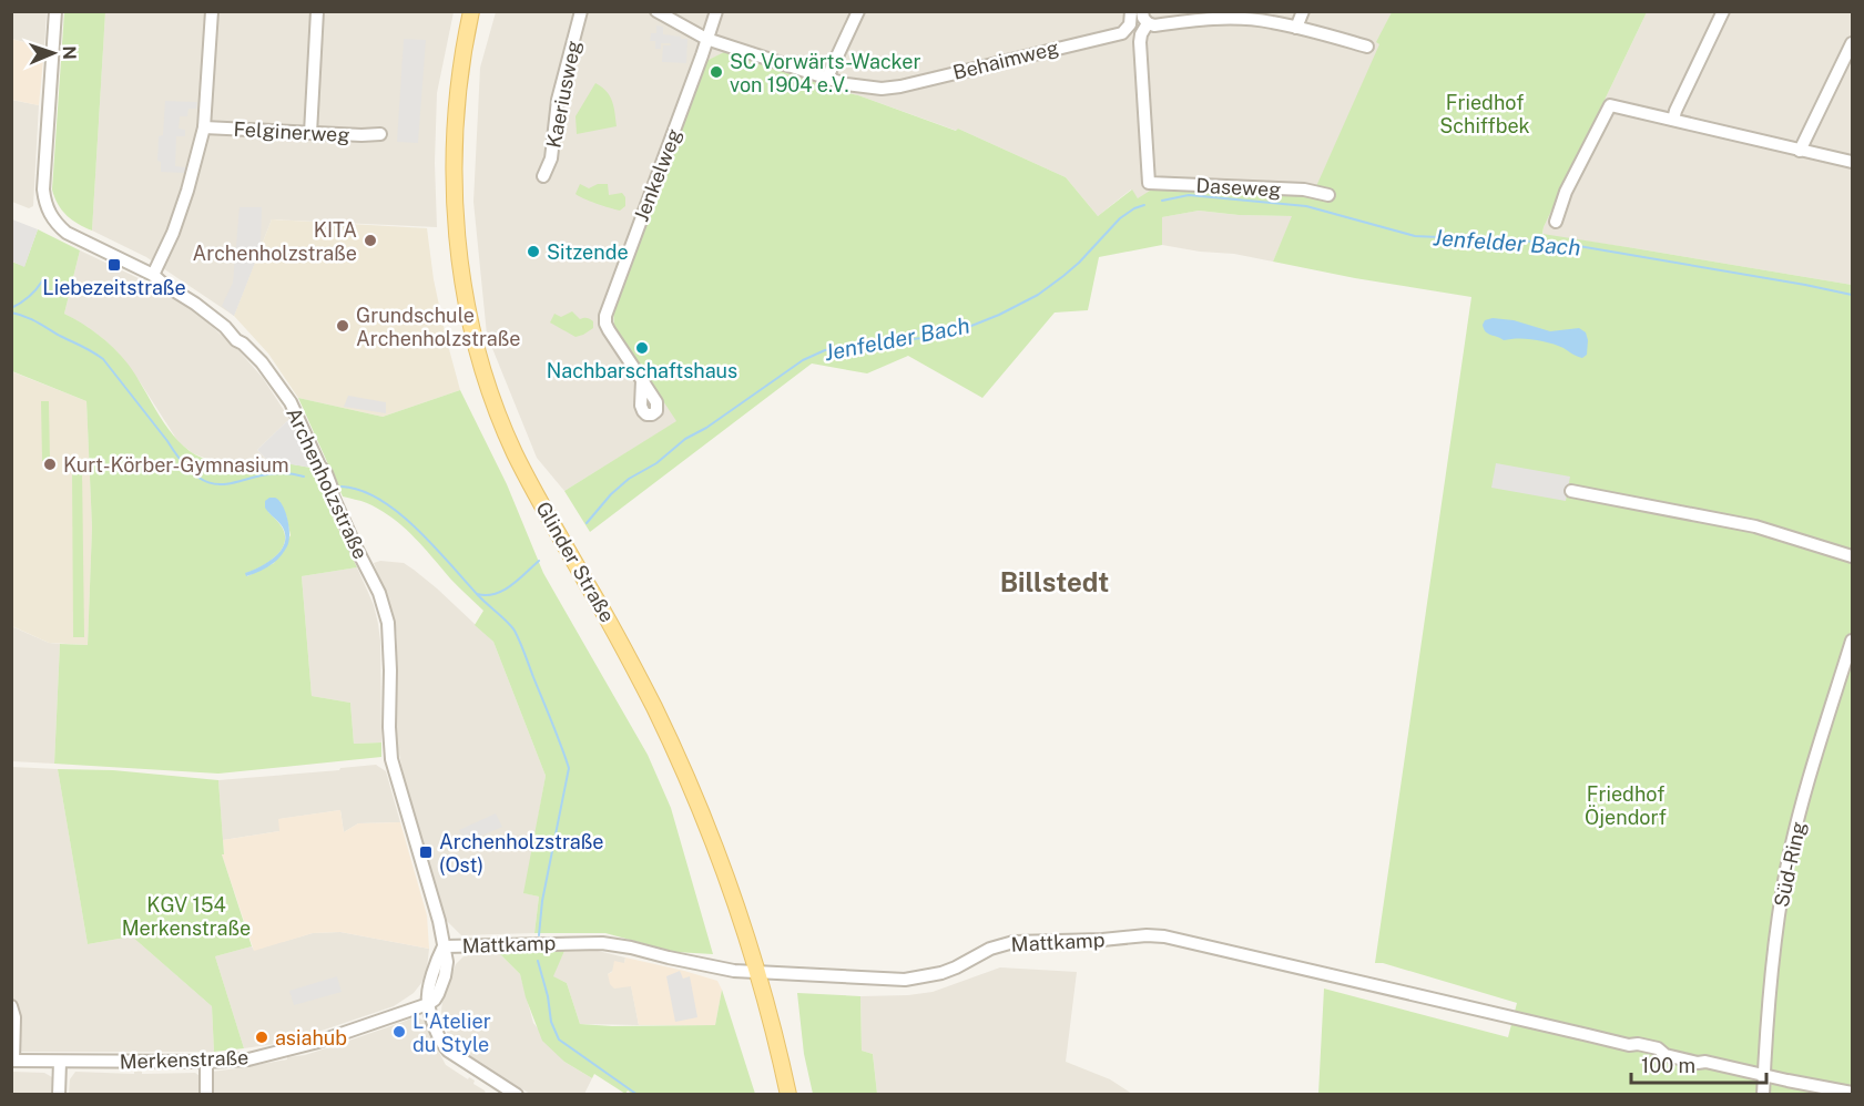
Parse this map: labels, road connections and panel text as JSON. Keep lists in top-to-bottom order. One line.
{"streets":{"main road":["Glinder Straße"],"street":["Behaimweg","Kaeriusweg","Felginerweg","Jenkelweg","Daseweg","Archenholzstraße","Süd-Ring","Mattkamp","Merkenstraße"]},"crossings":[["Archenholzstraße","Mattkamp"],["Archenholzstraße","Merkenstraße"],["Glinder Straße","Mattkamp"],["Süd-Ring","Mattkamp"]],"districts":["Billstedt"],"water":["Jenfelder Bach"],"parks":["Friedhof Schiffbek","Friedhof Öjendorf","KGV 154 Merkenstraße"],"places":{"other":["SC Vorwärts-Wacker von 1904 e.V.","KITA Archenholzstraße","Sitzende","Grundschule Archenholzstraße","Nachbarschaftshaus","Kurt-Körber-Gymnasium","L'Atelier du Style","asiahub"],"transit":["Liebezeitstraße","Archenholzstraße (Ost)"]},"scale_bar":"100 m","north":"right"}
